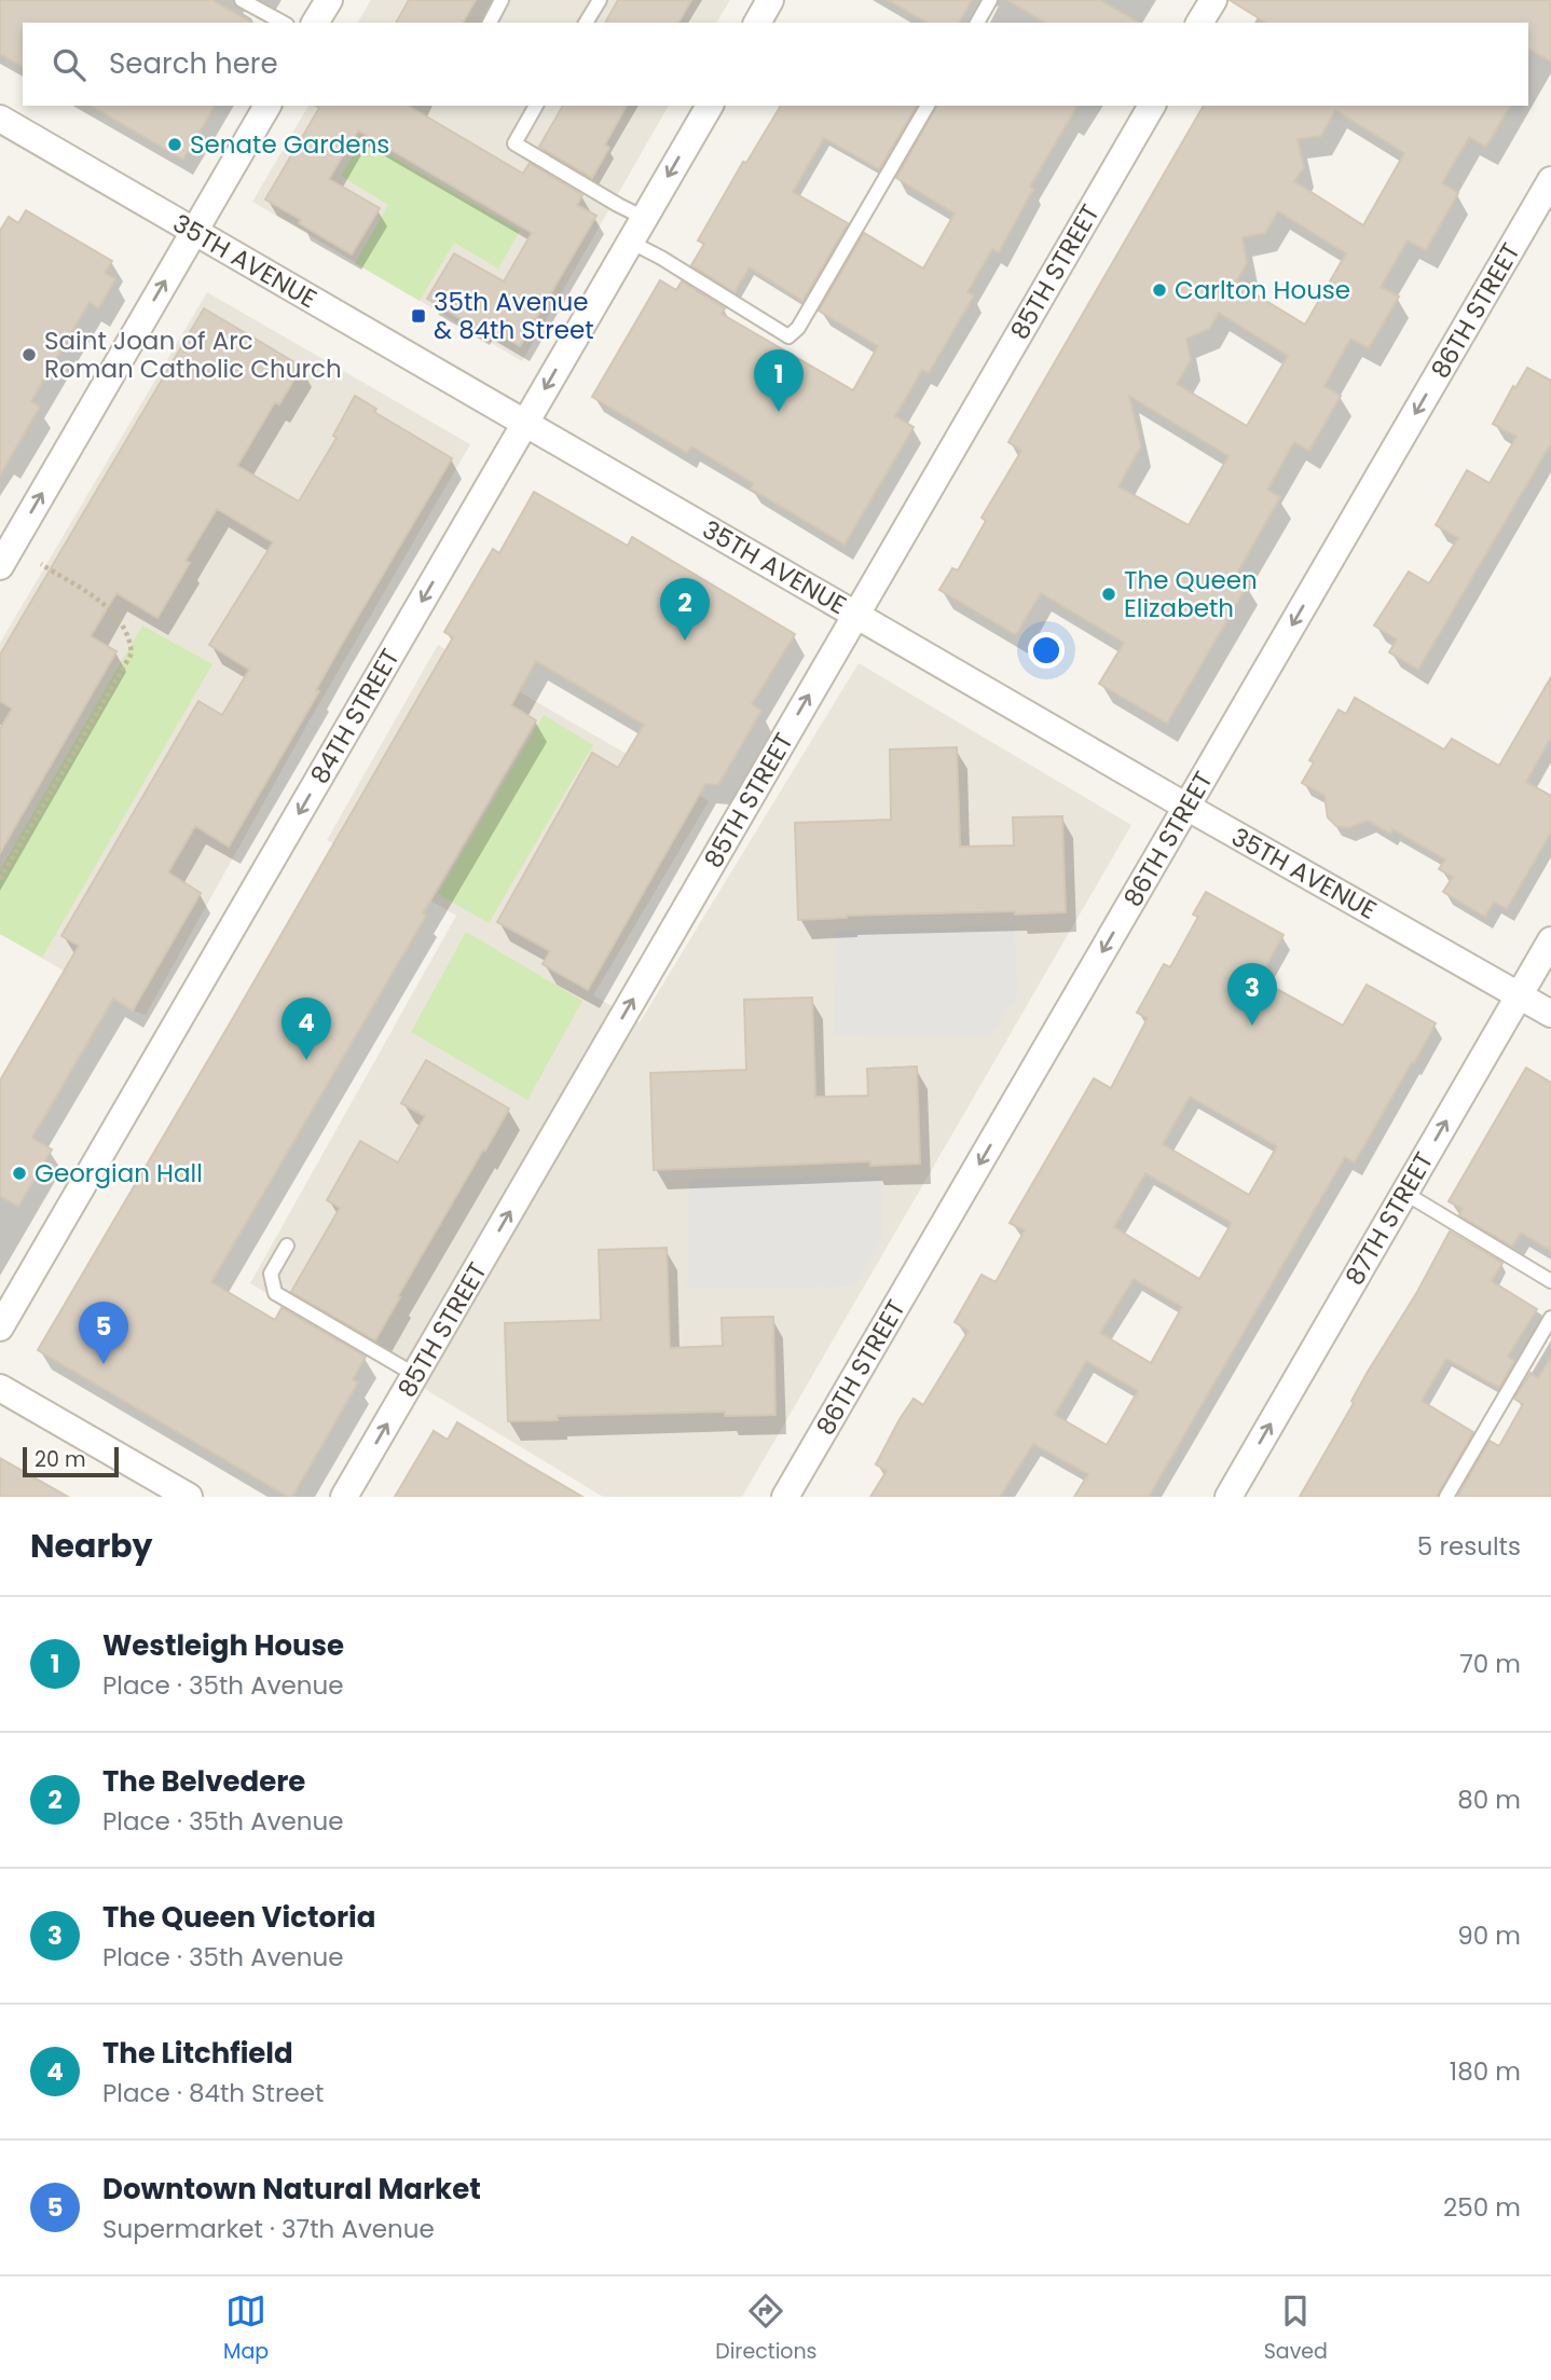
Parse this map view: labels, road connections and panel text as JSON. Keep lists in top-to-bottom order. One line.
{"streets":{"street":["35TH AVENUE","85TH STREET","86TH STREET","84TH STREET","87TH STREET"]},"crossings":[["35TH AVENUE","85TH STREET"],["35TH AVENUE","86TH STREET"],["35TH AVENUE","84TH STREET"],["35TH AVENUE","87TH STREET"]],"one_way":["85TH STREET","86TH STREET","84TH STREET","87TH STREET"],"places":{"other":["Senate Gardens","Carlton House","Saint Joan of Arc Roman Catholic Church","The Queen Elizabeth","Georgian Hall"],"transit":["35th Avenue & 84th Street"]},"scale_bar":"20 m","page":{"search":"Search here","pins":["1","2","3","4","5"],"scale":"20 m","heading":["Nearby","5 results"],"list":[{"mark":"1","name":"Westleigh House","note":"Place · 35th Avenue","value":"70 m"},{"mark":"2","name":"The Belvedere","note":"Place · 35th Avenue","value":"80 m"},{"mark":"3","name":"The Queen Victoria","note":"Place · 35th Avenue","value":"90 m"},{"mark":"4","name":"The Litchfield","note":"Place · 84th Street","value":"180 m"},{"mark":"5","name":"Downtown Natural Market","note":"Supermarket · 37th Avenue","value":"250 m"}],"nav":["Map","Directions","Saved"]}}
